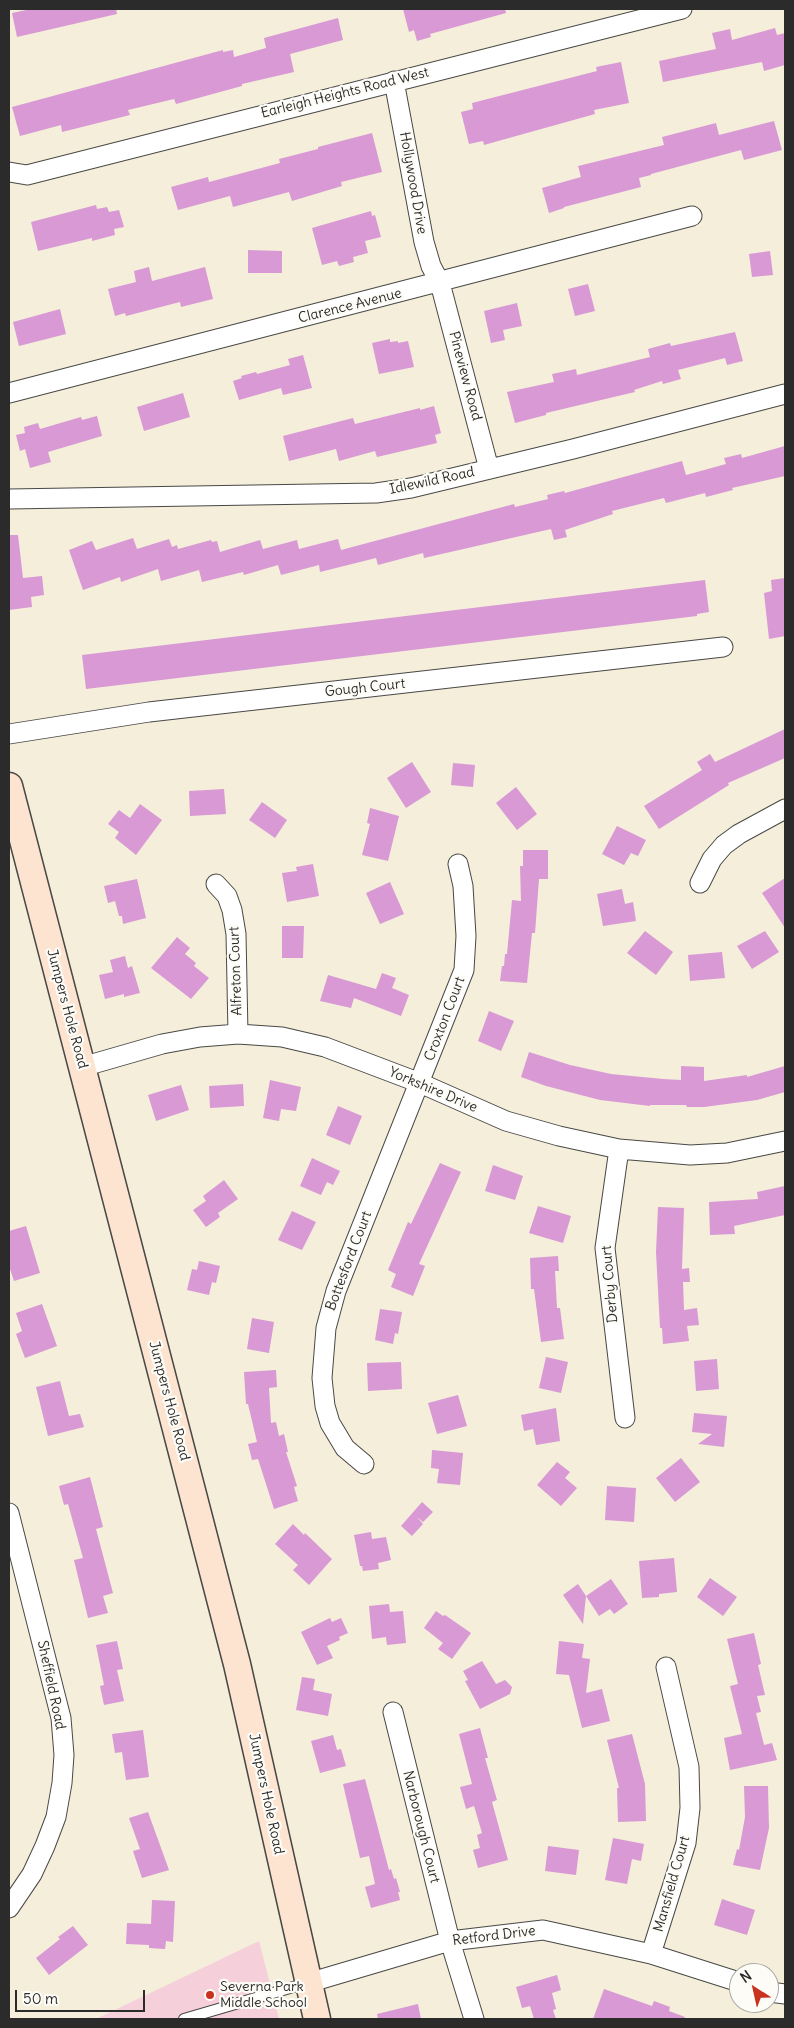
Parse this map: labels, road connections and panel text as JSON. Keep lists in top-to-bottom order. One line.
{"streets":{"main road":["Jumpers Hole Road"],"street":["Earleigh Heights Road West","Hollywood Drive","Clarence Avenue","Pineview Road","Idlewild Road","Gough Court","Alfreton Court","Croxton Court","Yorkshire Drive","Bottesford Court","Derby Court","Sheffield Road","Narborough Court","Mansfield Court","Retford Drive"]},"crossings":[["Earleigh Heights Road West","Hollywood Drive"],["Hollywood Drive","Clarence Avenue"],["Hollywood Drive","Pineview Road"],["Clarence Avenue","Pineview Road"],["Pineview Road","Idlewild Road"],["Alfreton Court","Yorkshire Drive"],["Jumpers Hole Road","Yorkshire Drive"],["Jumpers Hole Road","Retford Drive"],["Croxton Court","Yorkshire Drive"],["Croxton Court","Bottesford Court"],["Yorkshire Drive","Bottesford Court"],["Yorkshire Drive","Derby Court"],["Narborough Court","Retford Drive"],["Mansfield Court","Retford Drive"]],"places":["Severna Park Middle School"],"scale_bar":"50 m","north":"top left"}
